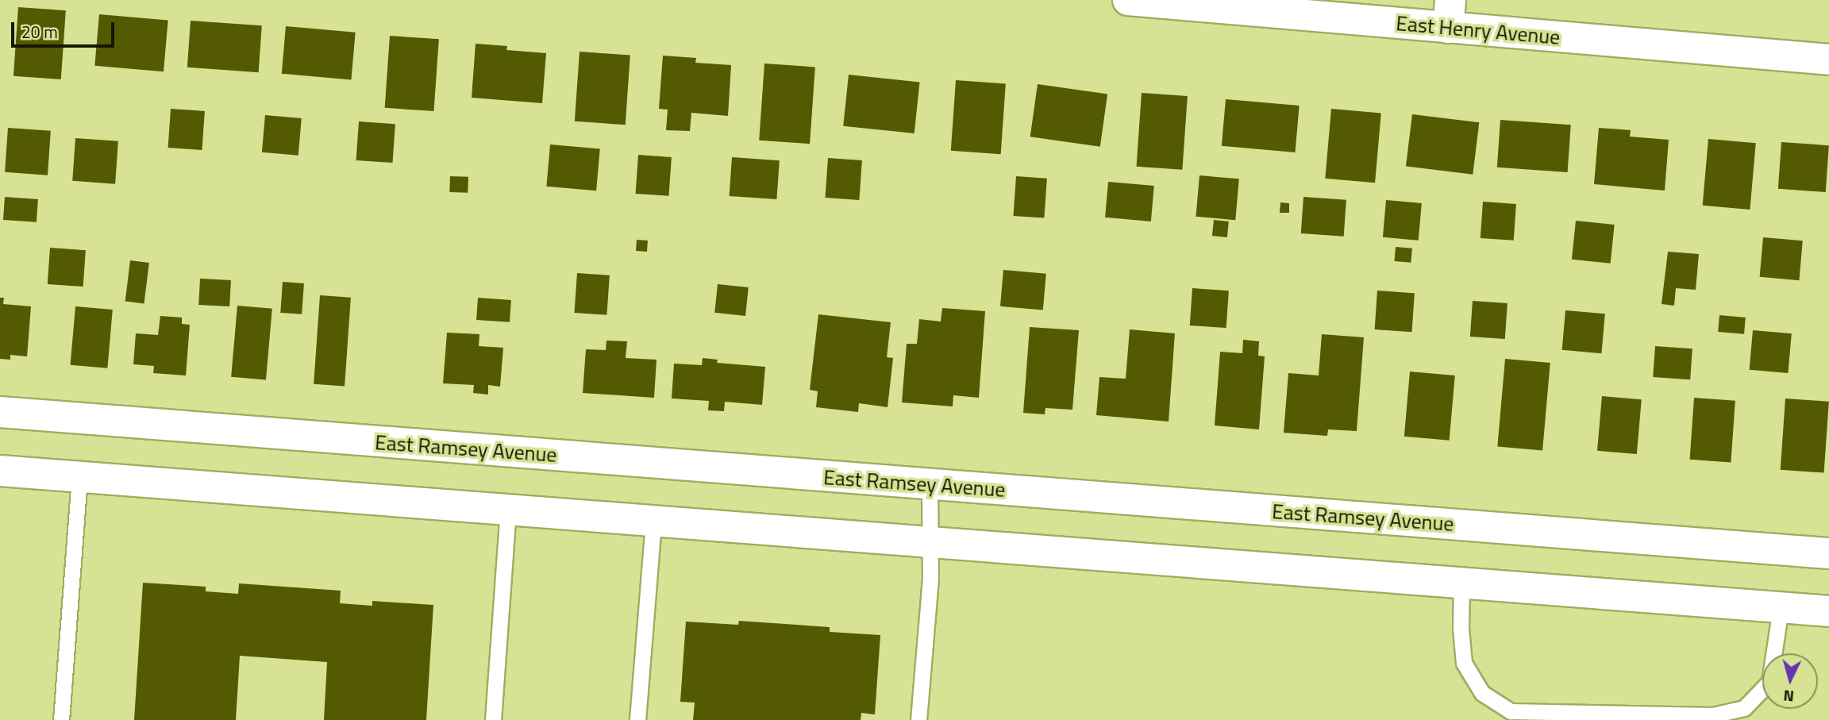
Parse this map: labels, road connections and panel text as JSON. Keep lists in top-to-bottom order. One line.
{"streets":{"street":["East Henry Avenue","East Ramsey Avenue"]},"scale_bar":"20 m","north":"bottom"}
